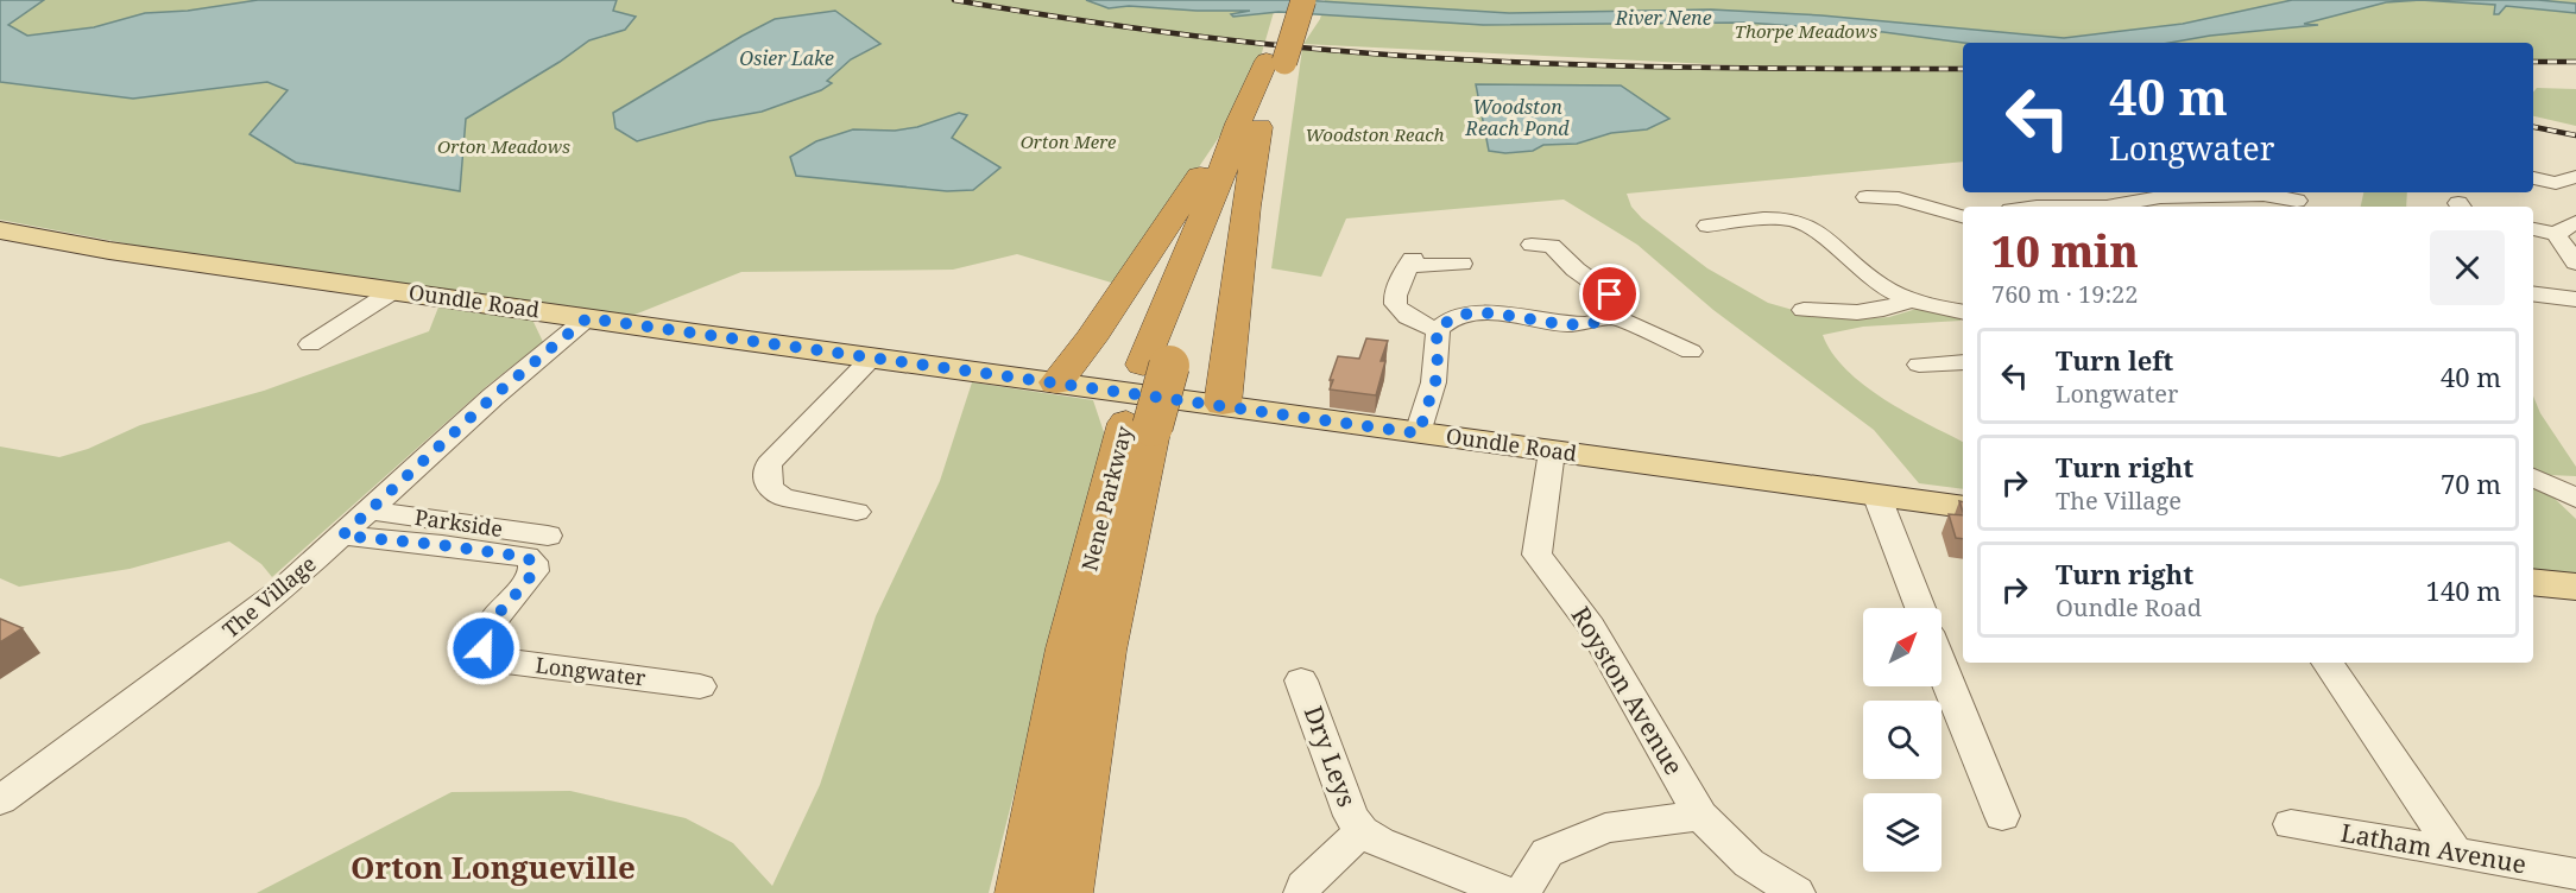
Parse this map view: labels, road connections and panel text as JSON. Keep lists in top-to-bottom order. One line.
{"streets":{"highway":["Nene Parkway"],"main road":["Oundle Road"],"street":["Parkside","The Village","Longwater","Royston Avenue","Dry Leys","Latham Avenue"]},"crossings":[["Oundle Road","The Village"],["Oundle Road","Royston Avenue"],["Parkside","The Village"],["The Village","Longwater"]],"districts":["Orton Longueville"],"water":["River Nene","Osier Lake","Woodston Reach Pond"],"parks":["Thorpe Meadows","Woodston Reach","Orton Mere","Orton Meadows"],"north":"top right","page":{"turn":["40 m","Longwater"],"heading":["10 min","760 m · 19:22"],"list":[{"name":"Turn left","note":"Longwater","value":"40 m"},{"name":"Turn right","note":"The Village","value":"70 m"},{"name":"Turn right","note":"Oundle Road","value":"140 m"}]}}
